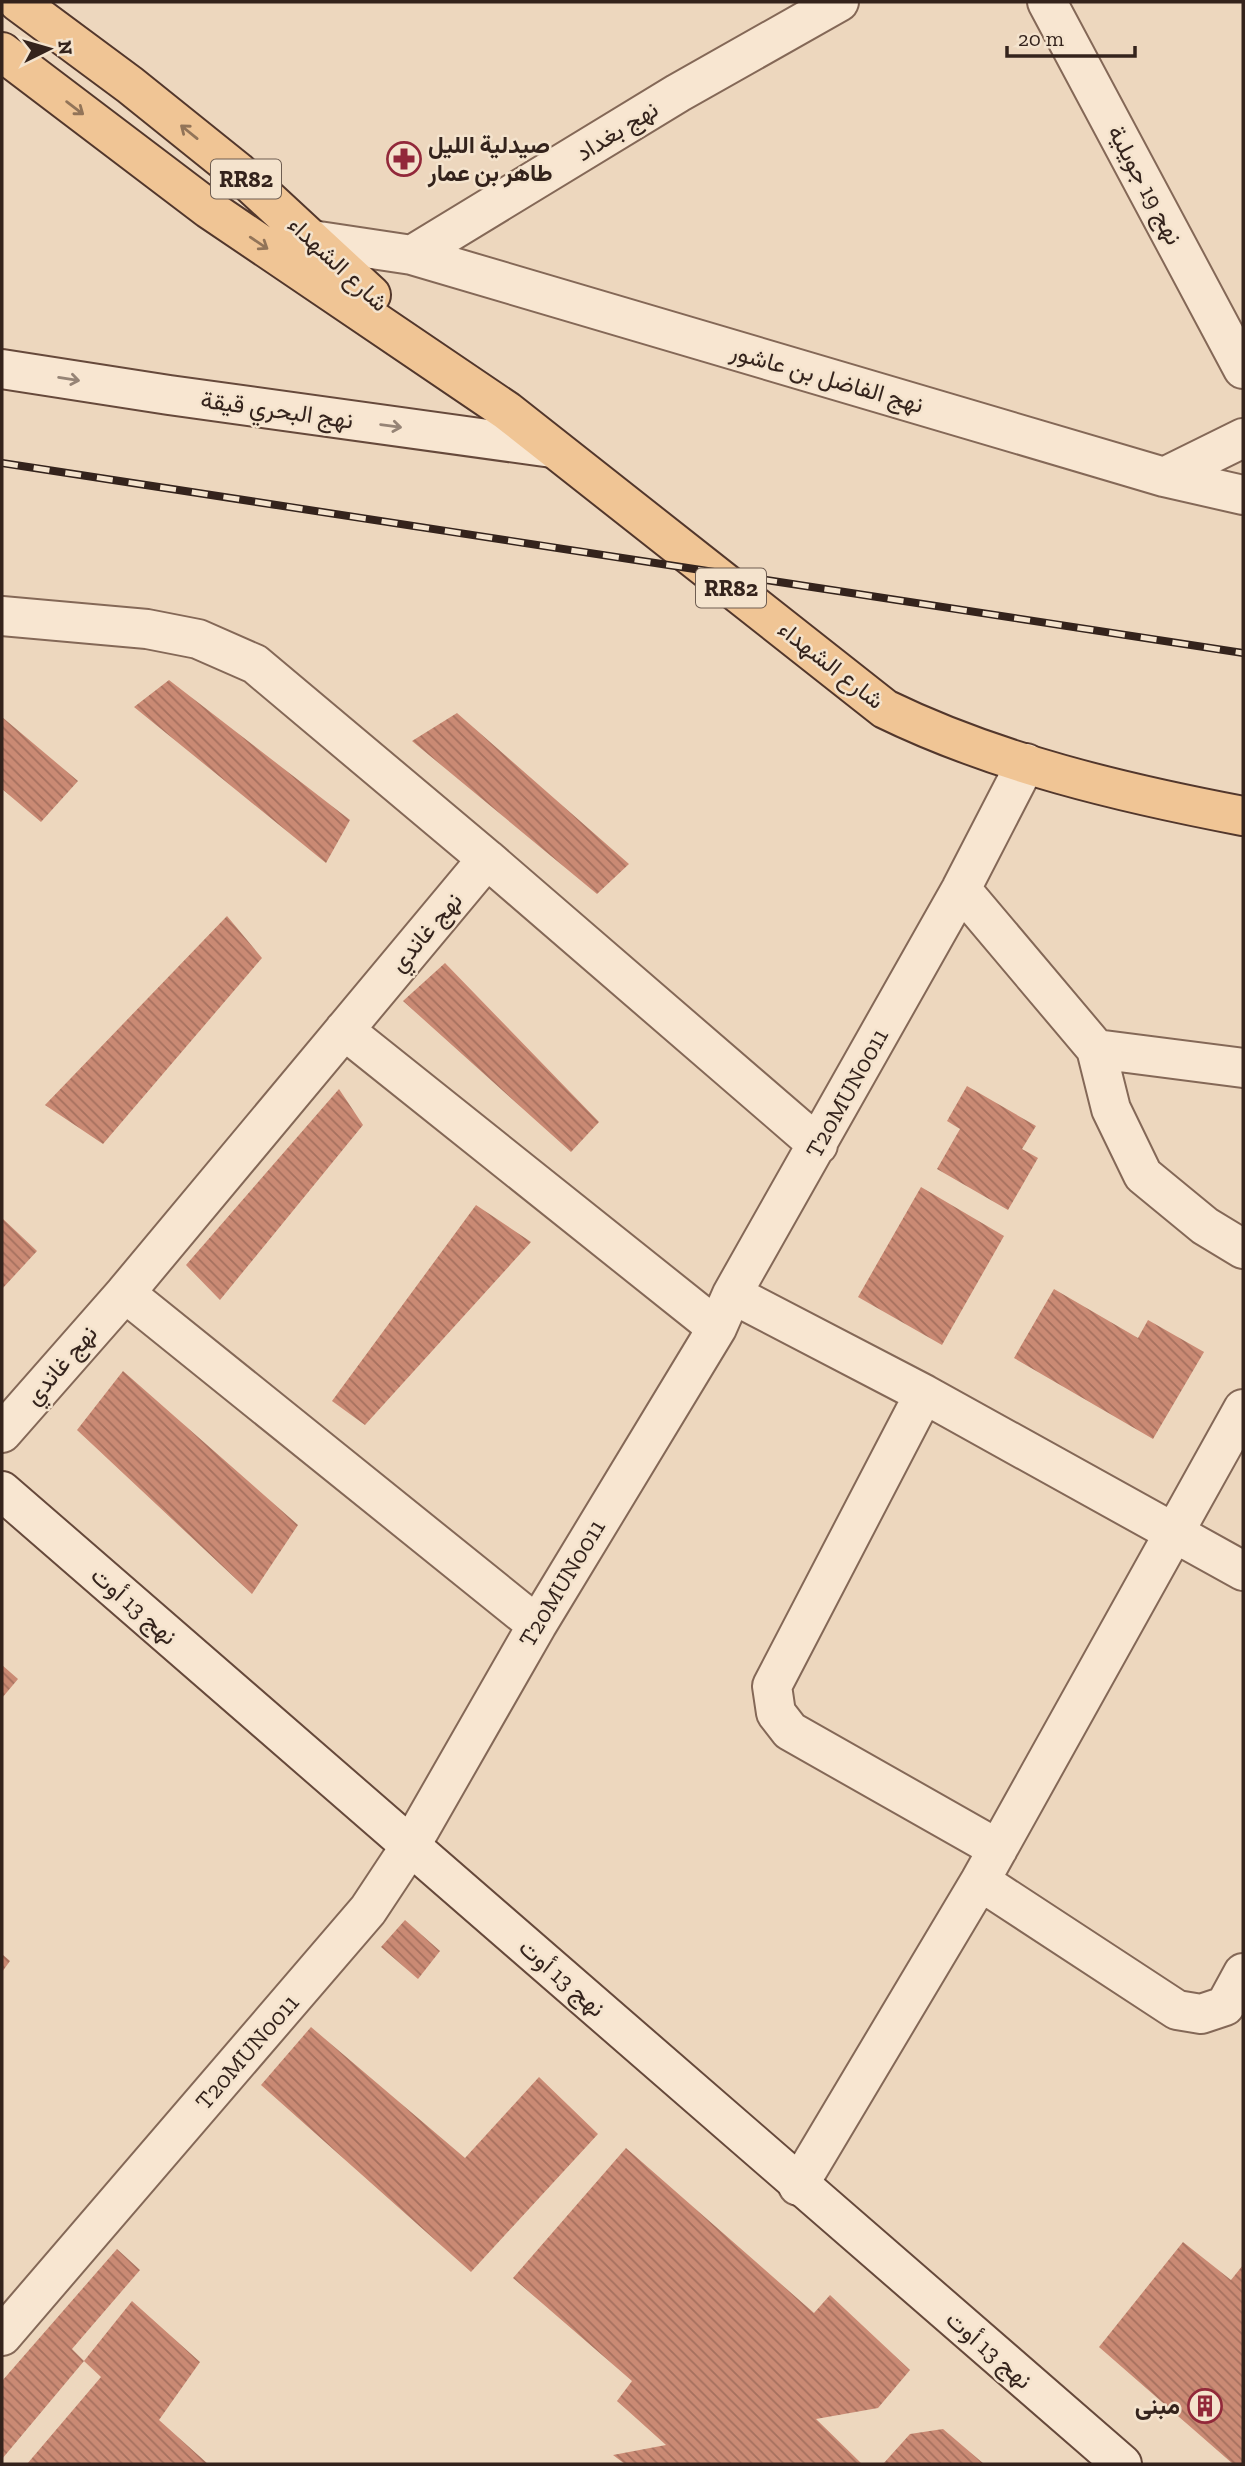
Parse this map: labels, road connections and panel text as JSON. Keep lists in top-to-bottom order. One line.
{"streets":{"main road":["RR82","شارع الشهداء"],"street":["نهج بغداد","نهج 19 جويلية","نهج الفاضل بن عاشور","نهج البحري قيقة","نهج غاندي","T20MUN0011","نهج 13 أوت"]},"crossings":[["نهج بغداد","نهج الفاضل بن عاشور"],["RR82","شارع الشهداء"],["RR82","T20MUN0011"],["شارع الشهداء","نهج البحري قيقة"],["شارع الشهداء","T20MUN0011"],["T20MUN0011","نهج 13 أوت"]],"places":{"pharmacy":["صيدلية الليل طاهر بن عمار"],"building":["مبنى"]},"scale_bar":"20 m","north":"right"}
